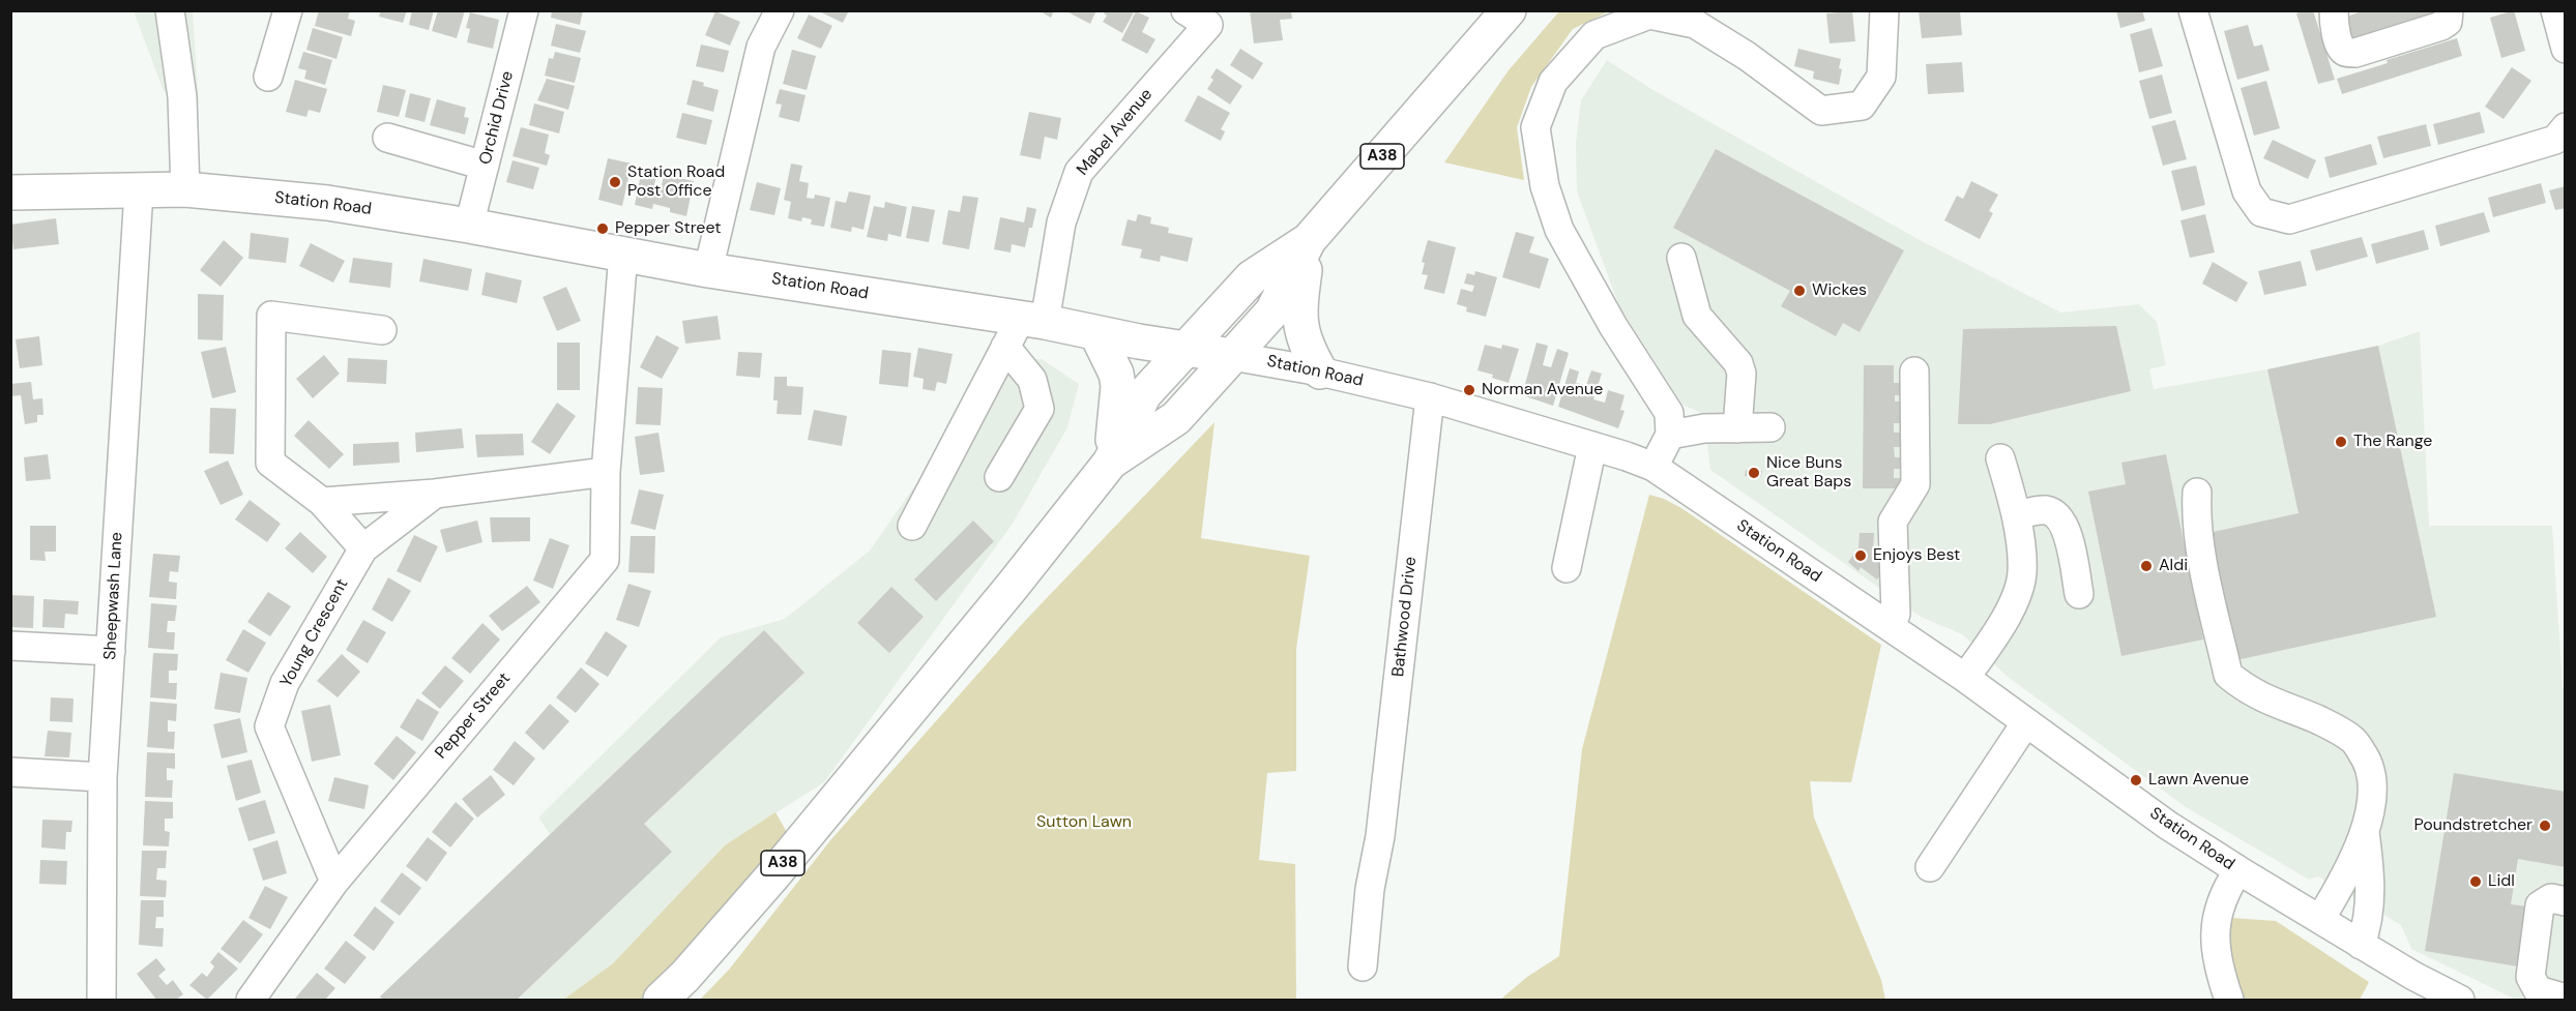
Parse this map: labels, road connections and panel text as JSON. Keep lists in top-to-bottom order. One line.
{"streets":{"main road":["A38","Station Road"],"street":["Orchid Drive","Mabel Avenue","Sheepwash Lane","Bathwood Drive","Young Crescent","Pepper Street"]},"crossings":[["Orchid Drive","Station Road"],["Mabel Avenue","Station Road"],["A38","Station Road"],["Station Road","Sheepwash Lane"],["Station Road","Bathwood Drive"],["Station Road","Pepper Street"],["Young Crescent","Pepper Street"]],"parks":["Sutton Lawn"],"places":["Station Road Post Office","Pepper Street","Wickes","Norman Avenue","The Range","Nice Buns Great Baps","Enjoys Best","Aldi","Lawn Avenue","Poundstretcher","Lidl"]}
